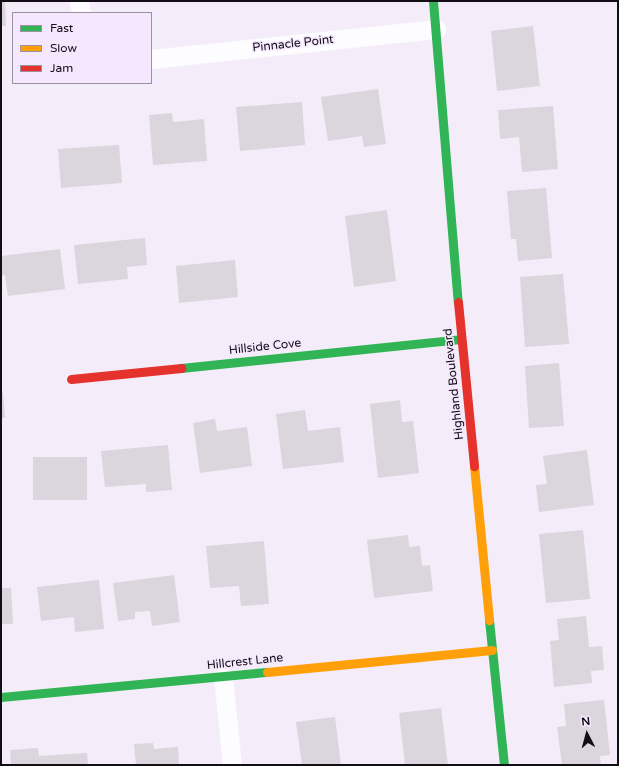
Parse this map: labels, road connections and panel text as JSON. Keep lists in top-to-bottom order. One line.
{"streets":{"street":["Pinnacle Point","Hillside Cove","Highland Boulevard","Hillcrest Lane"]},"crossings":[["Pinnacle Point","Highland Boulevard"],["Hillside Cove","Highland Boulevard"],["Highland Boulevard","Hillcrest Lane"]],"legend":["Fast","Slow","Jam"],"north":"top"}
